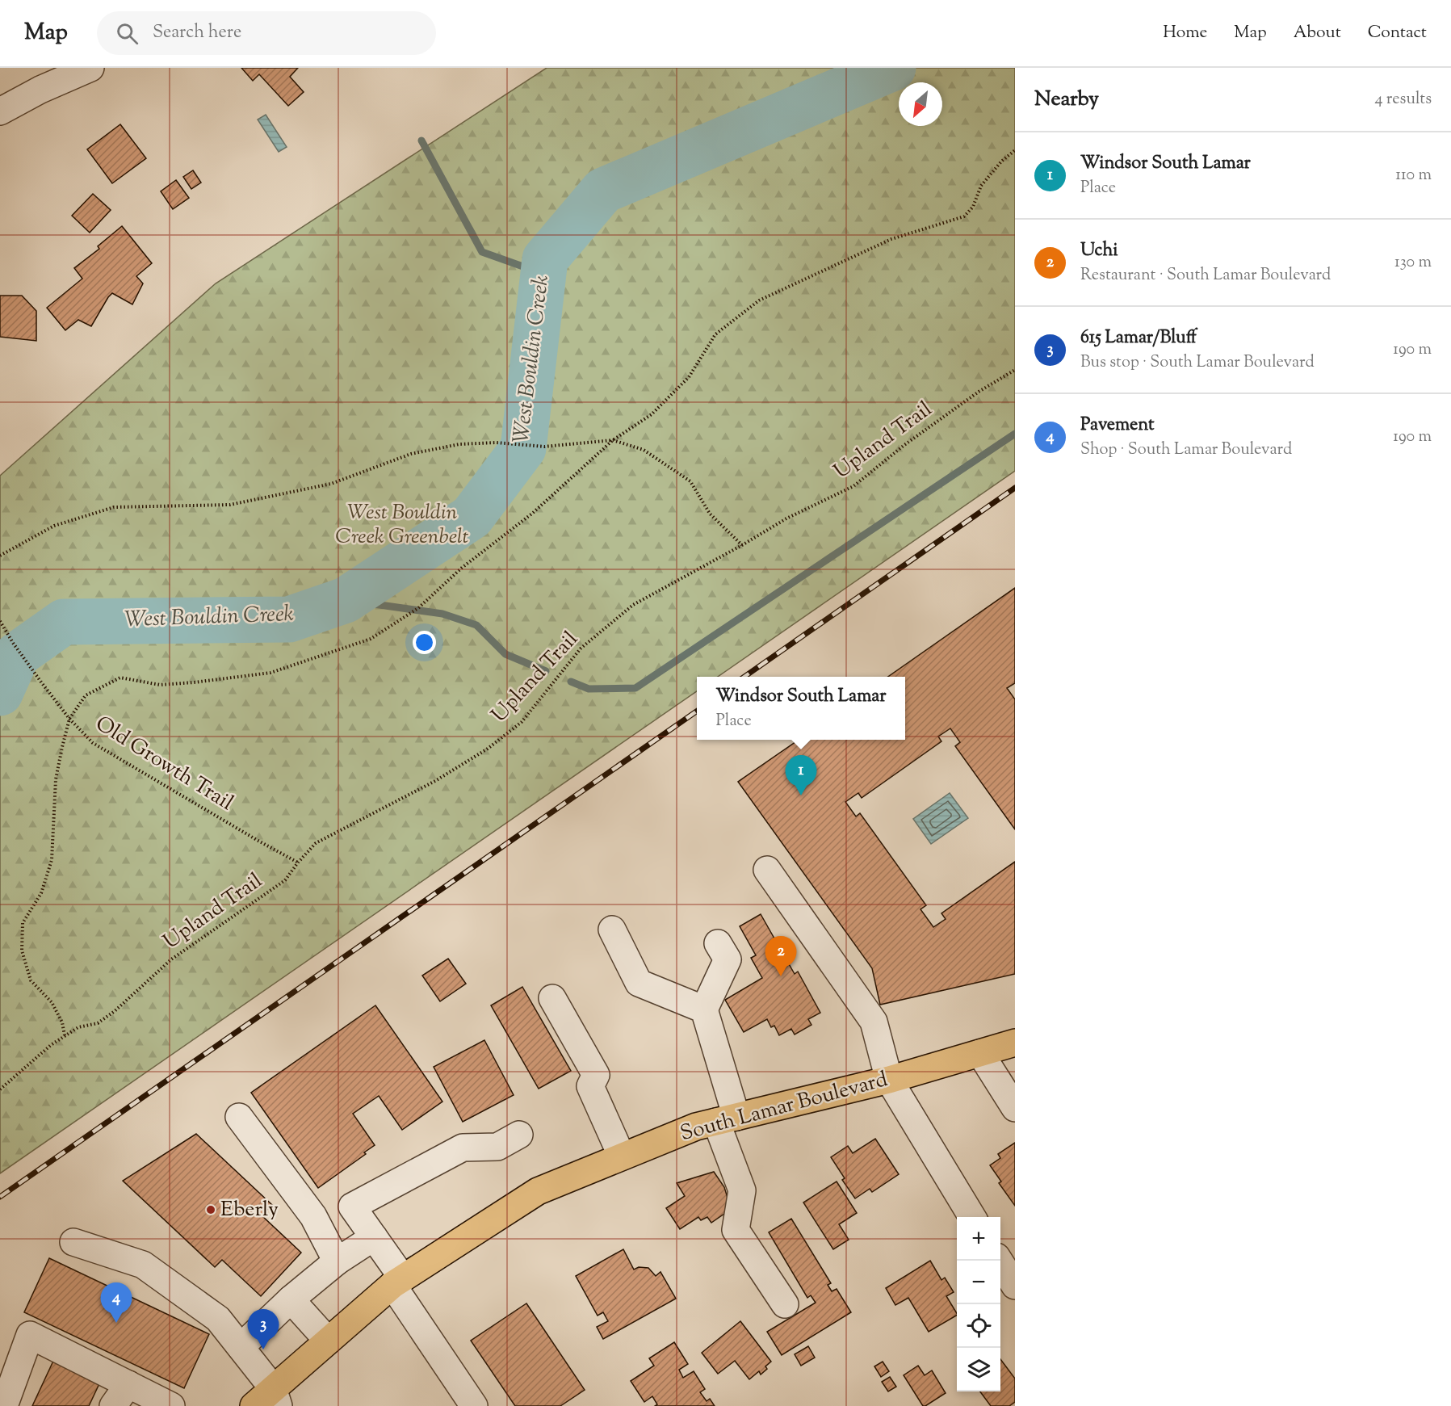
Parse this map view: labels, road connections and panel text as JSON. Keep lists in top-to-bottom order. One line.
{"streets":{"main road":["South Lamar Boulevard"],"path":["Upland Trail","Old Growth Trail"]},"crossings":[["Upland Trail","Old Growth Trail"]],"water":["West Bouldin Creek"],"parks":["West Bouldin Creek Greenbelt"],"places":["Eberly"],"north":"bottom left","page":{"header":"Map","search":"Search here","nav":["Home","Map","About","Contact"],"heading":["Nearby","4 results"],"list":[{"mark":"1","name":"Windsor South Lamar","note":"Place","value":"110 m"},{"mark":"2","name":"Uchi","note":"Restaurant · South Lamar Boulevard","value":"130 m"},{"mark":"3","name":"615 Lamar/Bluff","note":"Bus stop · South Lamar Boulevard","value":"190 m"},{"mark":"4","name":"Pavement","note":"Shop · South Lamar Boulevard","value":"190 m"}],"popup":["Windsor South Lamar","Place"],"pins":["1","2","4","3"],"map_buttons":["+","−"]}}
